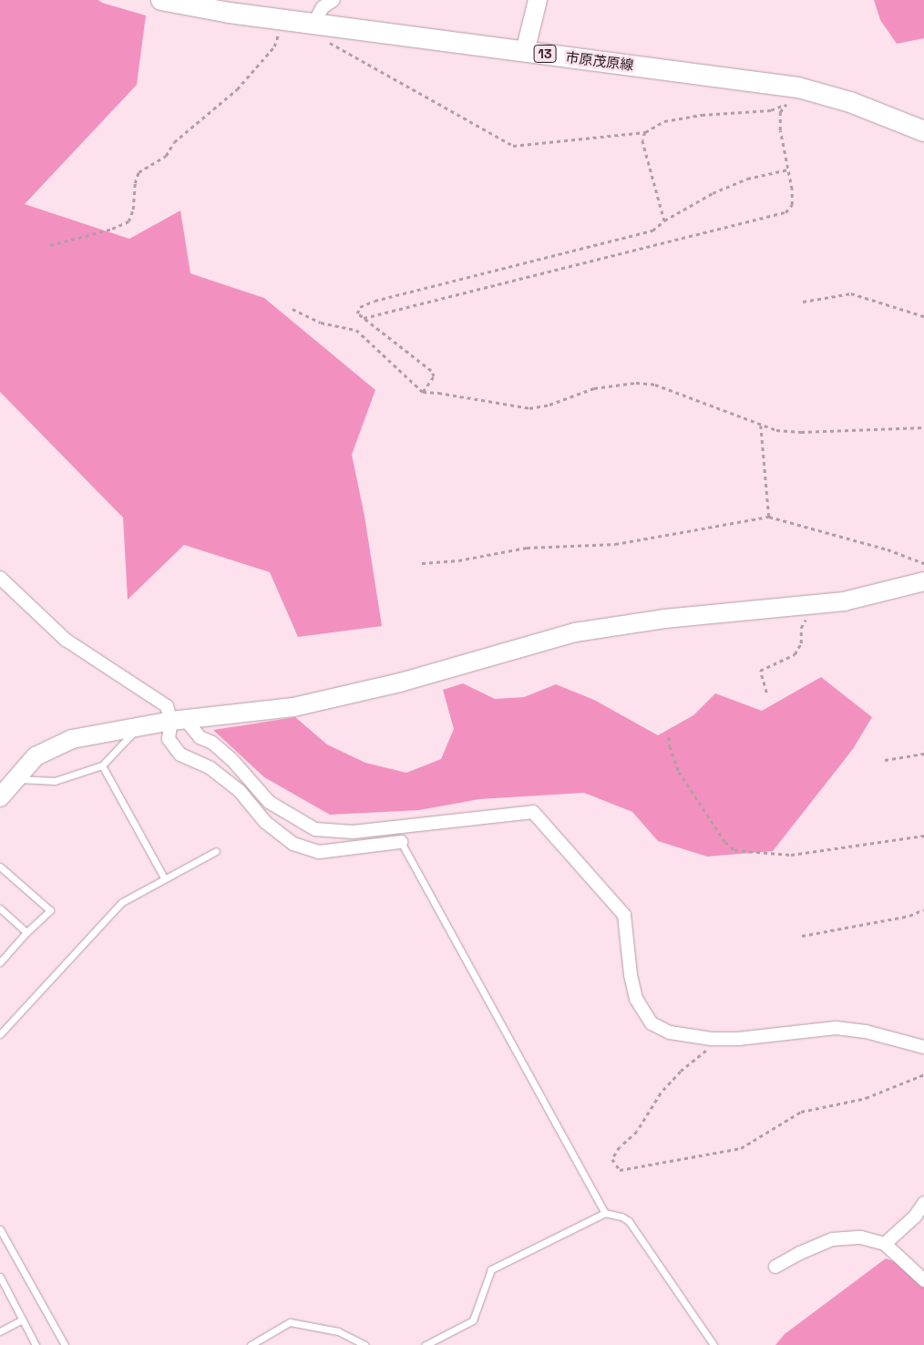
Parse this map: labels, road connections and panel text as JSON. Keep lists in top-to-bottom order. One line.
{"streets":{"main road":["13","市原茂原線"]}}
